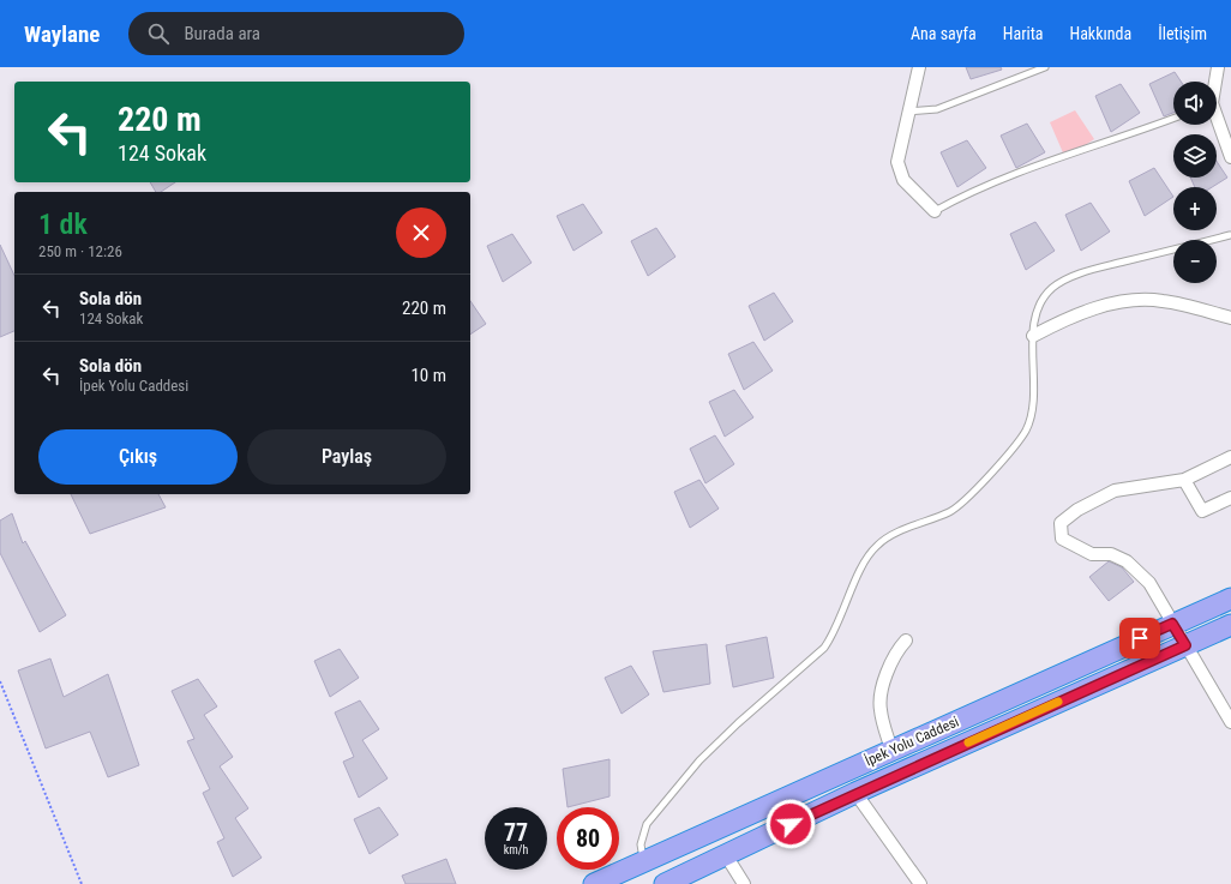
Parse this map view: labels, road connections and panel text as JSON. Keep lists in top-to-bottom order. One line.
{"streets":{"highway":["İpek Yolu Caddesi"]},"page":{"header":"Waylane","search":"Burada ara","nav":["Ana sayfa","Harita","Hakkında","İletişim"],"map_buttons":["+","−"],"turn":["220 m","124 Sokak"],"heading":["1 dk","250 m · 12:26"],"list":[{"name":"Sola dön","note":"124 Sokak","value":"220 m"},{"name":"Sola dön","note":"İpek Yolu Caddesi","value":"10 m"}],"buttons":["Çıkış","Paylaş"],"speed":"77 km/h","limit":"80"}}
